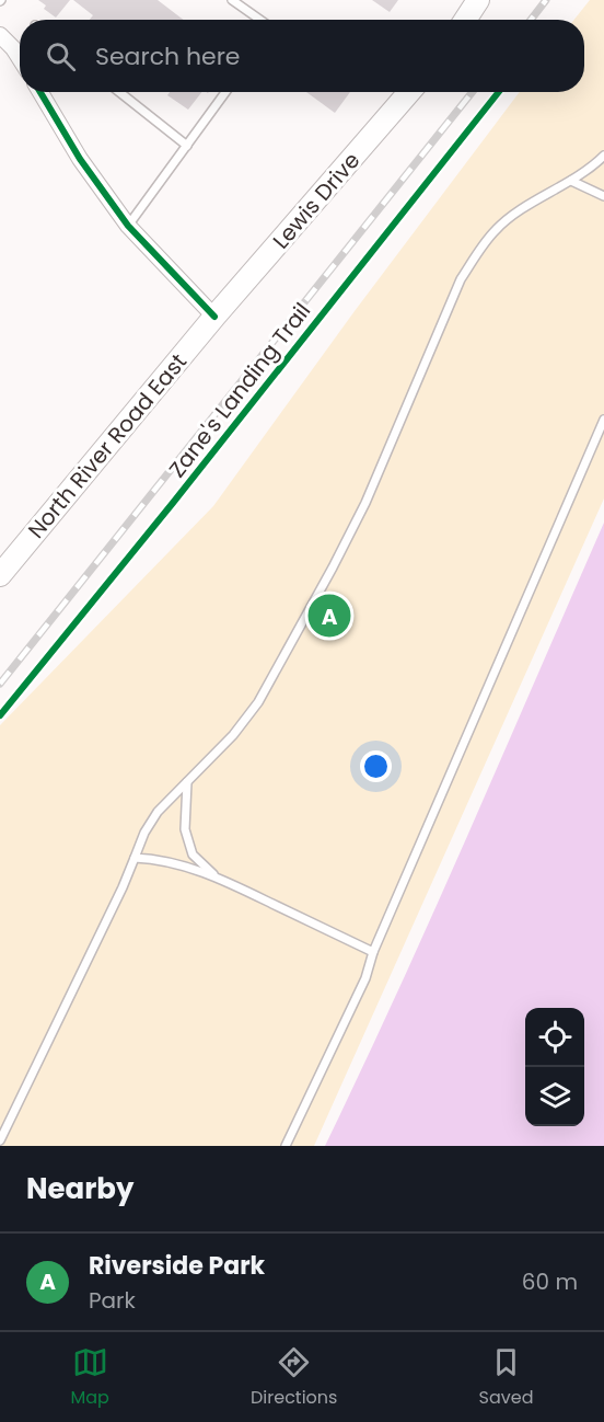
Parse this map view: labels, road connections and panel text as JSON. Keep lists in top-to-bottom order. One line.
{"streets":{"main road":["Lewis Drive","North River Road East"],"cycle path":["Zane's Landing Trail"]},"crossings":[["Lewis Drive","North River Road East"]],"page":{"search":"Search here","pins":"A","heading":"Nearby","list":[{"mark":"A","name":"Riverside Park","note":"Park","value":"60 m"}],"nav":["Map","Directions","Saved"]}}
